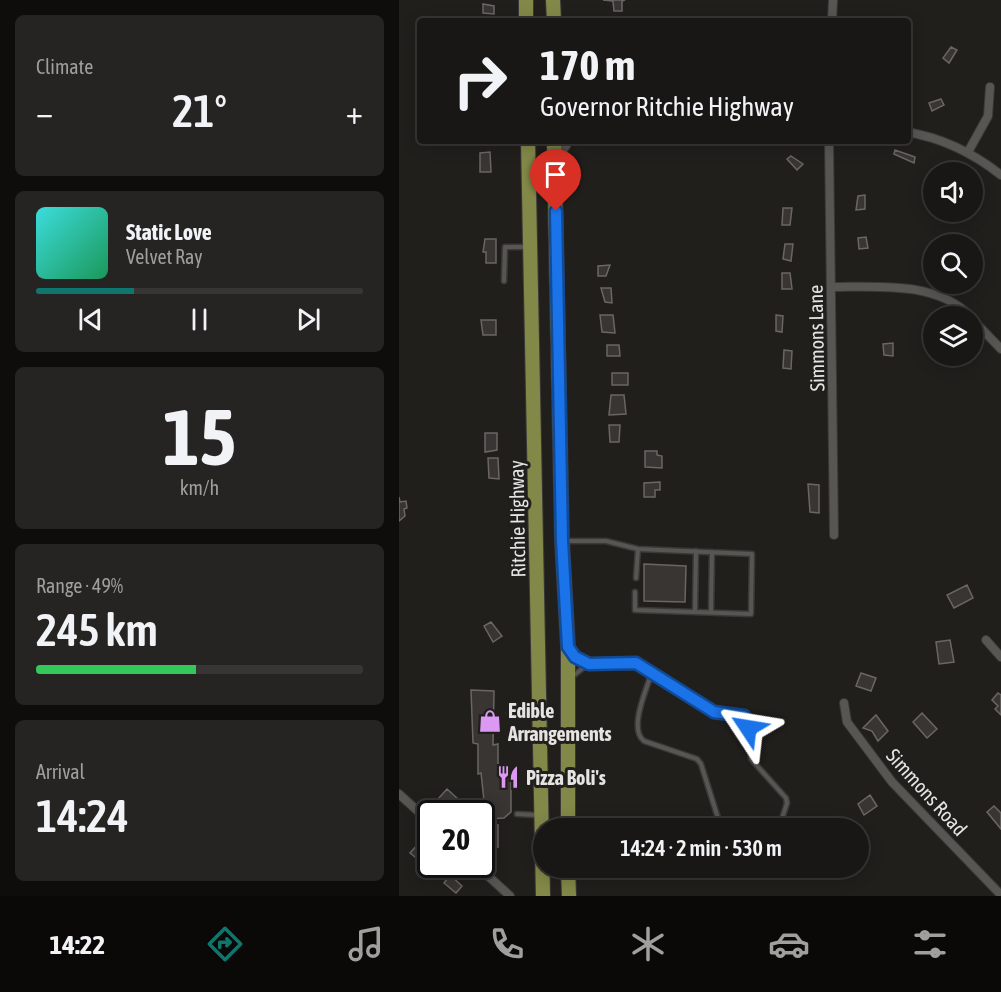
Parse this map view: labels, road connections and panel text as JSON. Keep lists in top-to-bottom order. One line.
{"streets":{"highway":["Ritchie Highway"],"street":["Simmons Lane","Simmons Road"]},"places":{"shop":["Edible Arrangements"],"restaurant":["Pizza Boli's"]},"page":{"tile":["Climate",["15","km/h"],["Range · 49%","245 km"],["Arrival","14:24"]],"turn":["170 m","Governor Ritchie Highway"],"heat":["−","21°","+"],"song":["Static Love","Velvet Ray"],"limit":"20","trip":"14:24 · 2 min · 530 m","tabs":"14:22"}}
